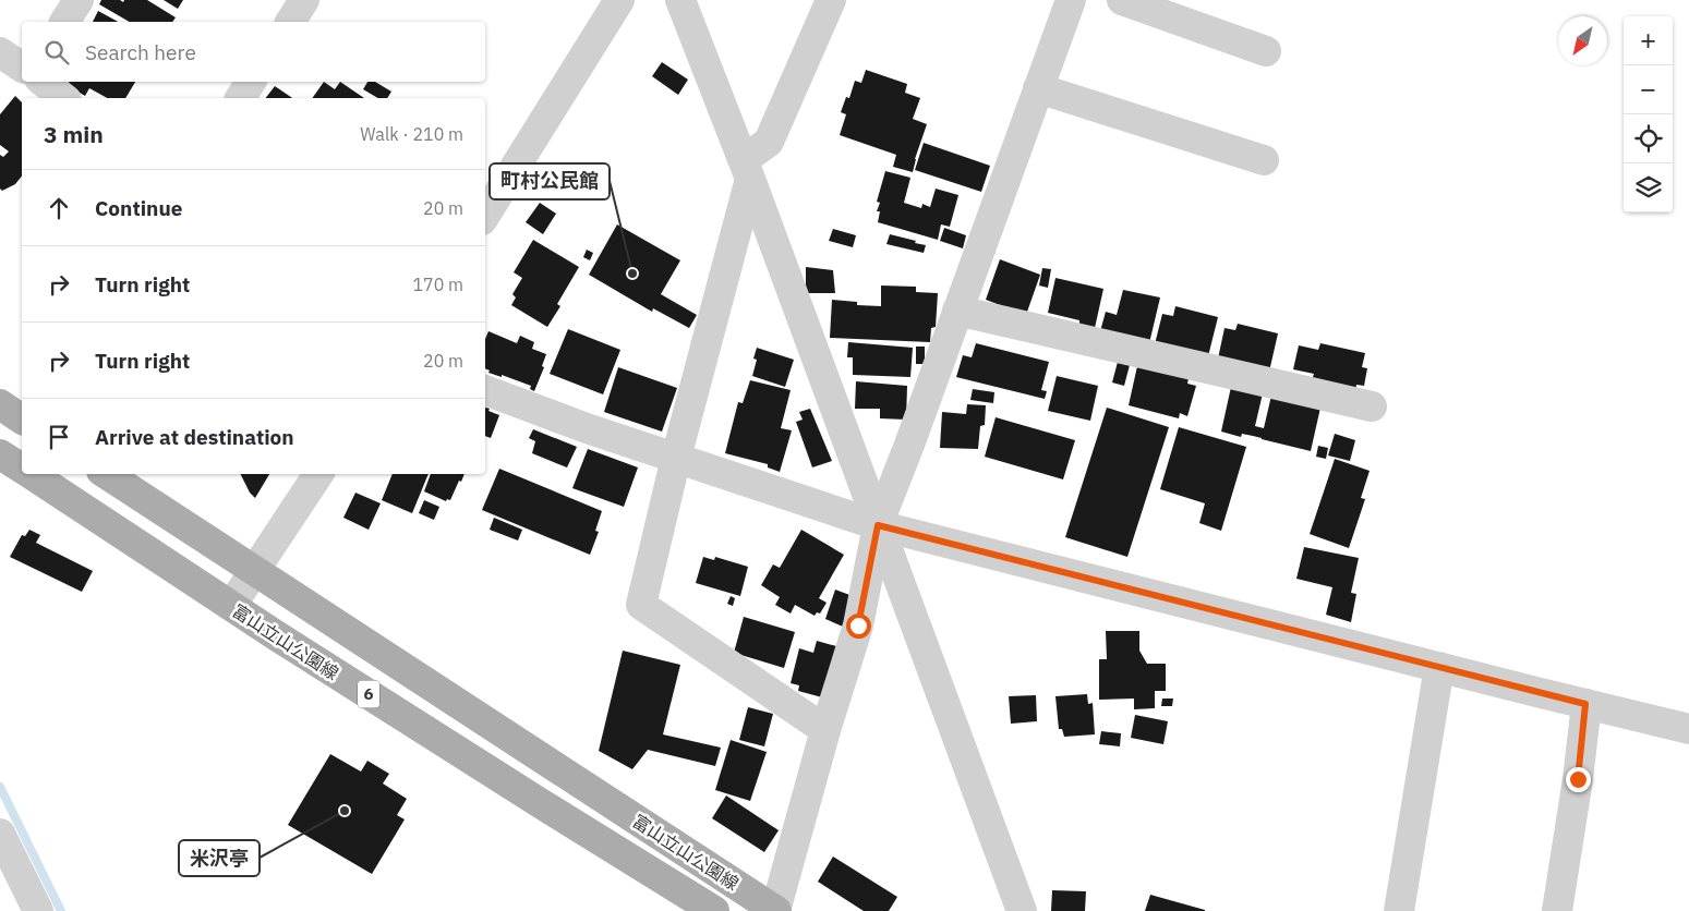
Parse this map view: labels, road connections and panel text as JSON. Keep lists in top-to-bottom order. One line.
{"streets":{"main road":["富山立山公園線","6"]},"places":["町村公民館","米沢亭"],"north":"bottom left","page":{"map_buttons":["+","−"],"search":"Search here","heading":["3 min","Walk · 210 m"],"list":[["Continue","20 m"],["Turn right","170 m"],["Turn right","20 m"],"Arrive at destination"]}}
